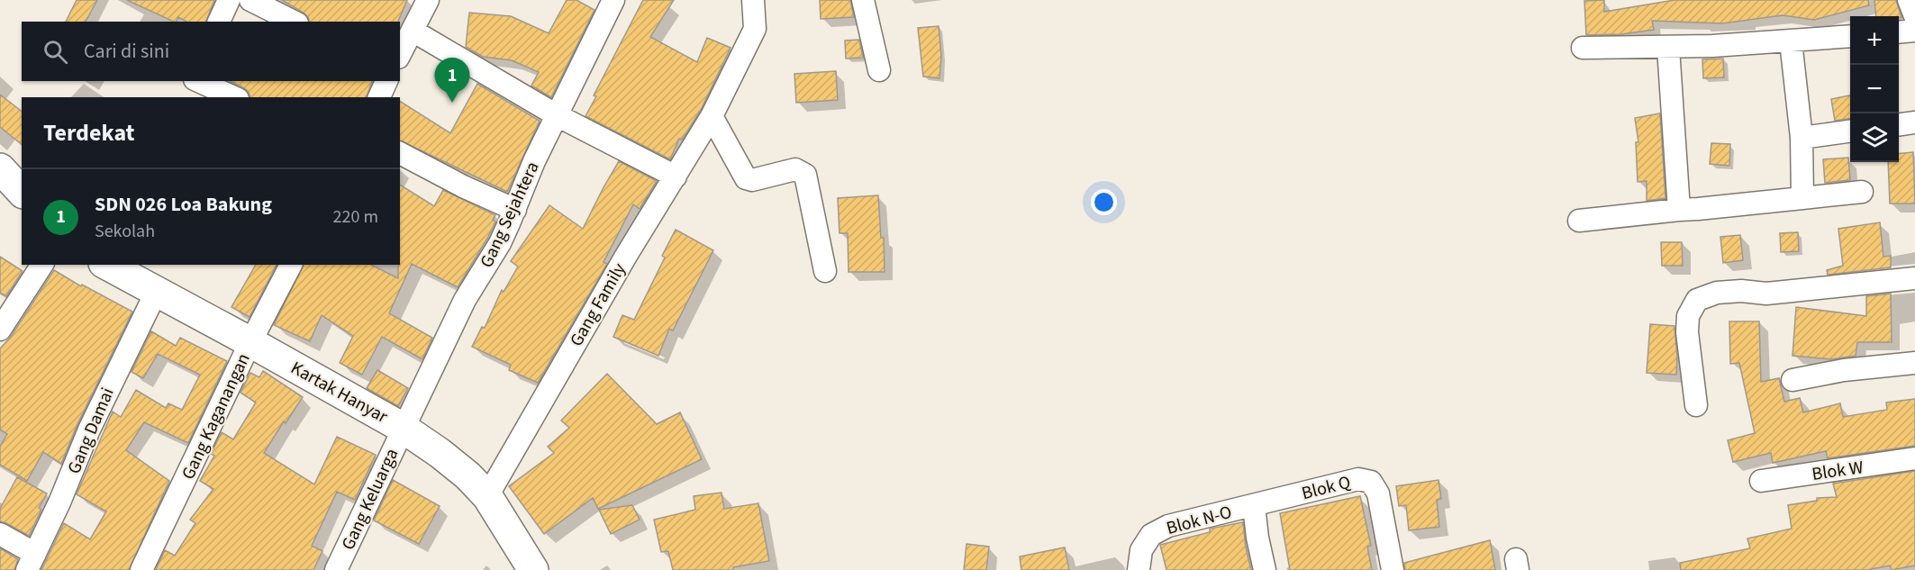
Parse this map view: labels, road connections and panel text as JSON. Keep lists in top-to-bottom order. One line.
{"streets":{"street":["Gang Sejahtera","Gang Family","Kartak Hanyar","Gang Kaganangan","Gang Damai","Blok W","Blok Q","Gang Keluarga","Blok N-O"]},"crossings":[["Gang Sejahtera","Kartak Hanyar"],["Gang Sejahtera","Gang Keluarga"],["Gang Family","Kartak Hanyar"],["Kartak Hanyar","Gang Kaganangan"],["Kartak Hanyar","Gang Damai"],["Kartak Hanyar","Gang Keluarga"],["Blok Q","Blok N-O"]],"page":{"map_buttons":["+","−"],"search":"Cari di sini","pins":"1","heading":"Terdekat","list":[{"mark":"1","name":"SDN 026 Loa Bakung","note":"Sekolah","value":"220 m"}]}}
